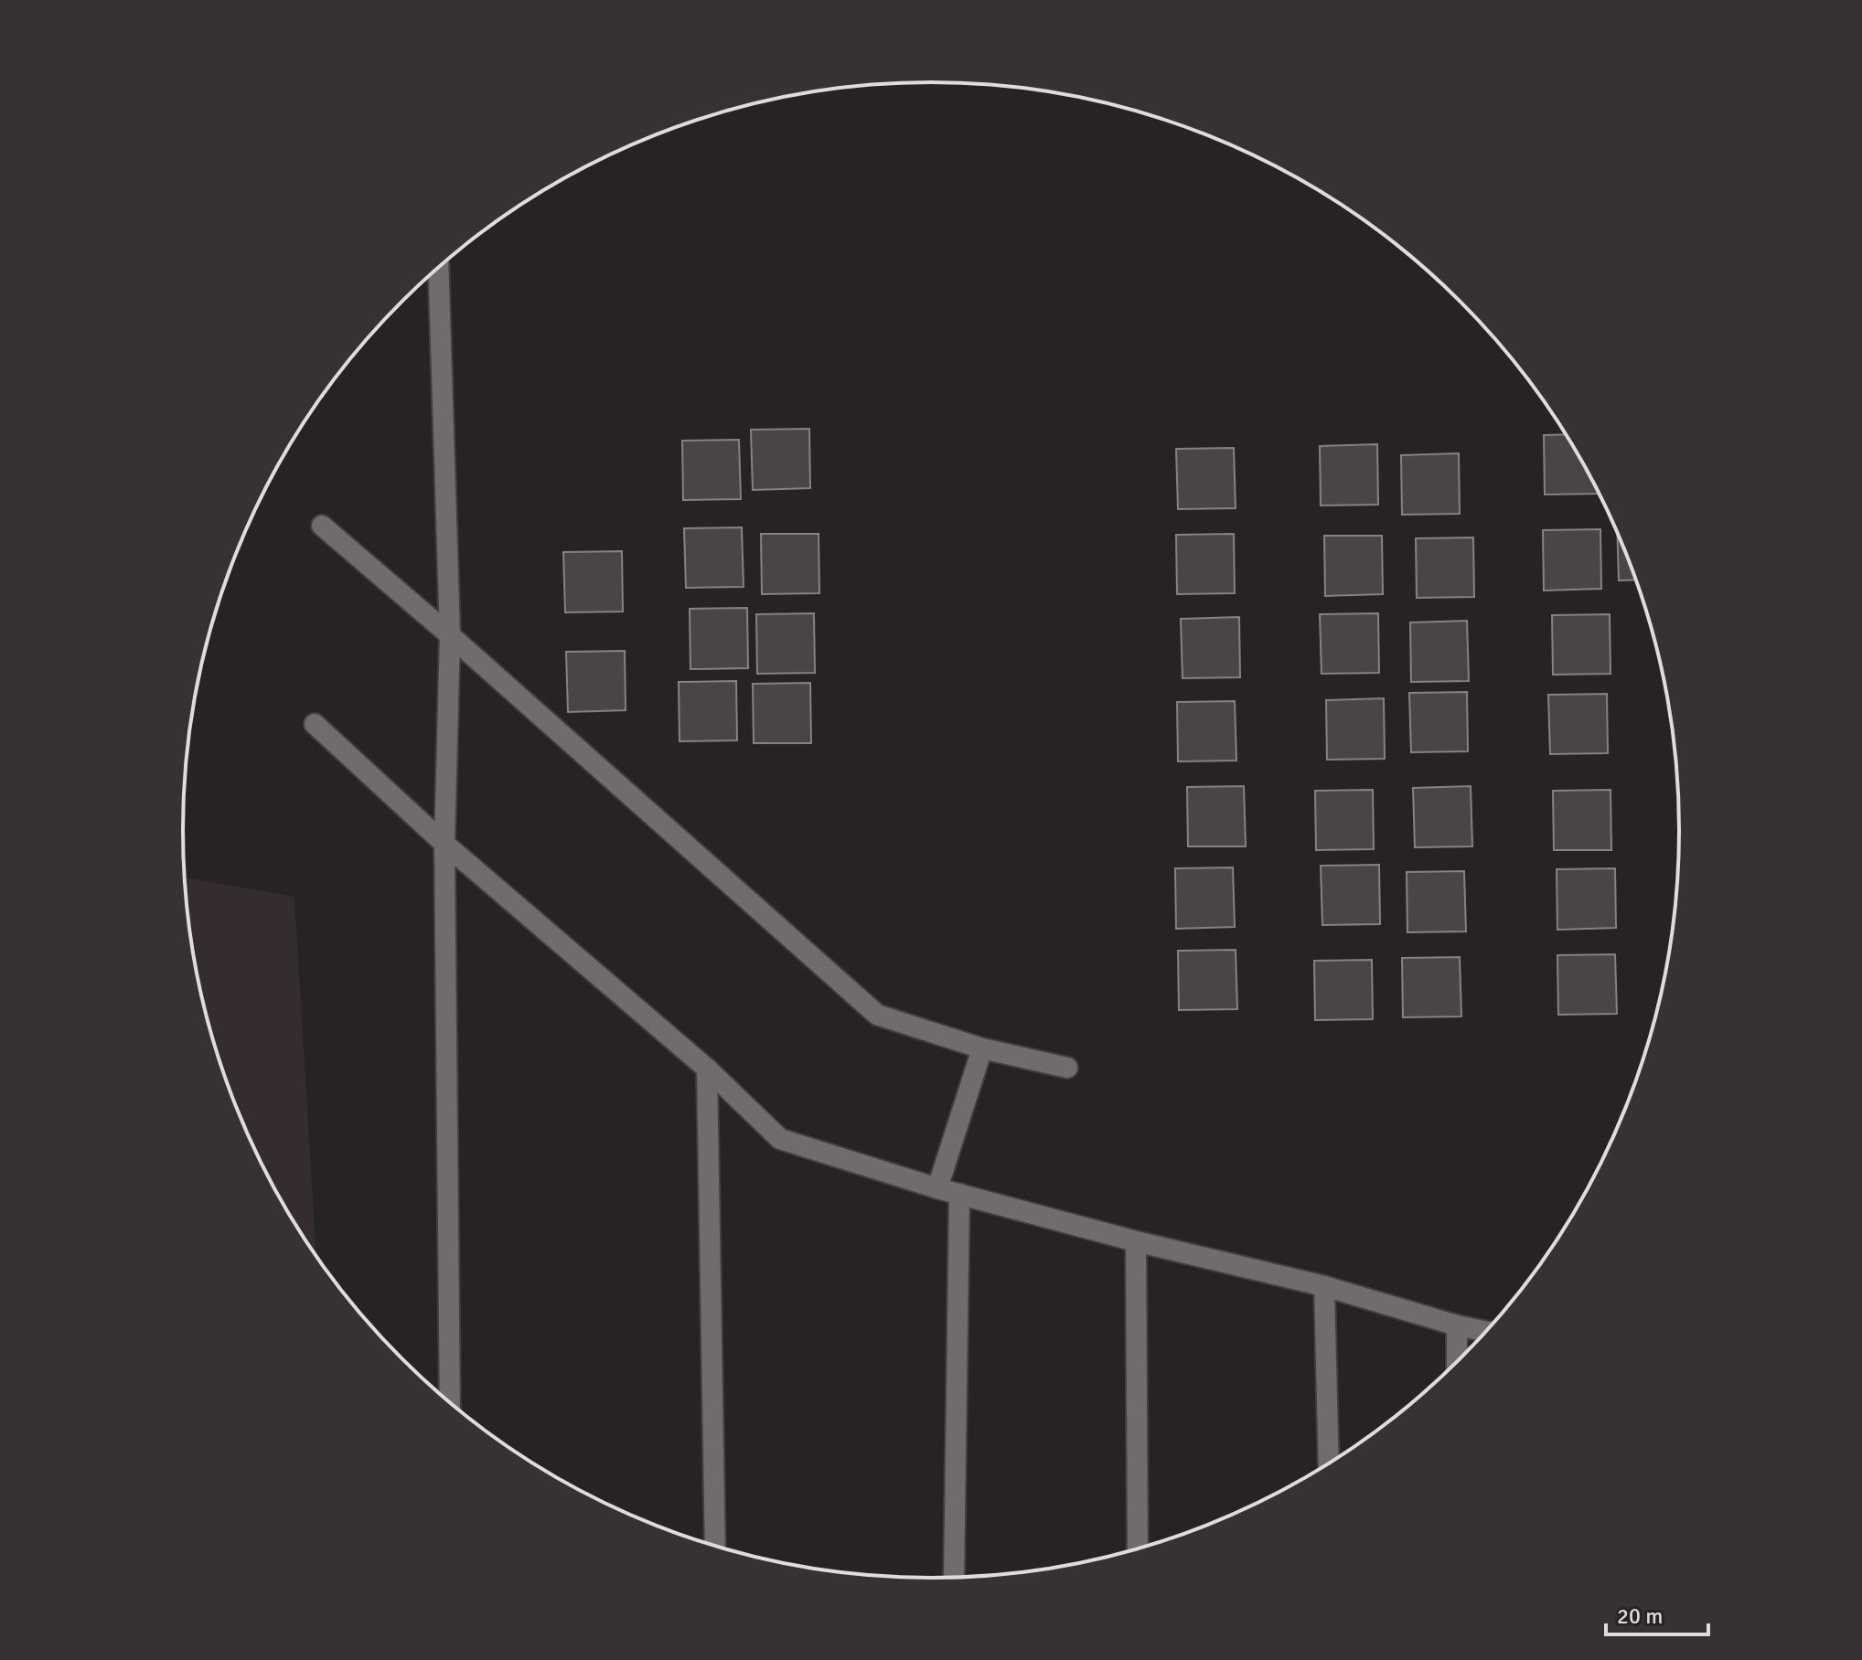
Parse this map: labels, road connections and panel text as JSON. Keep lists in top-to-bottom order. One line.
{"scale_bar":"20 m"}
